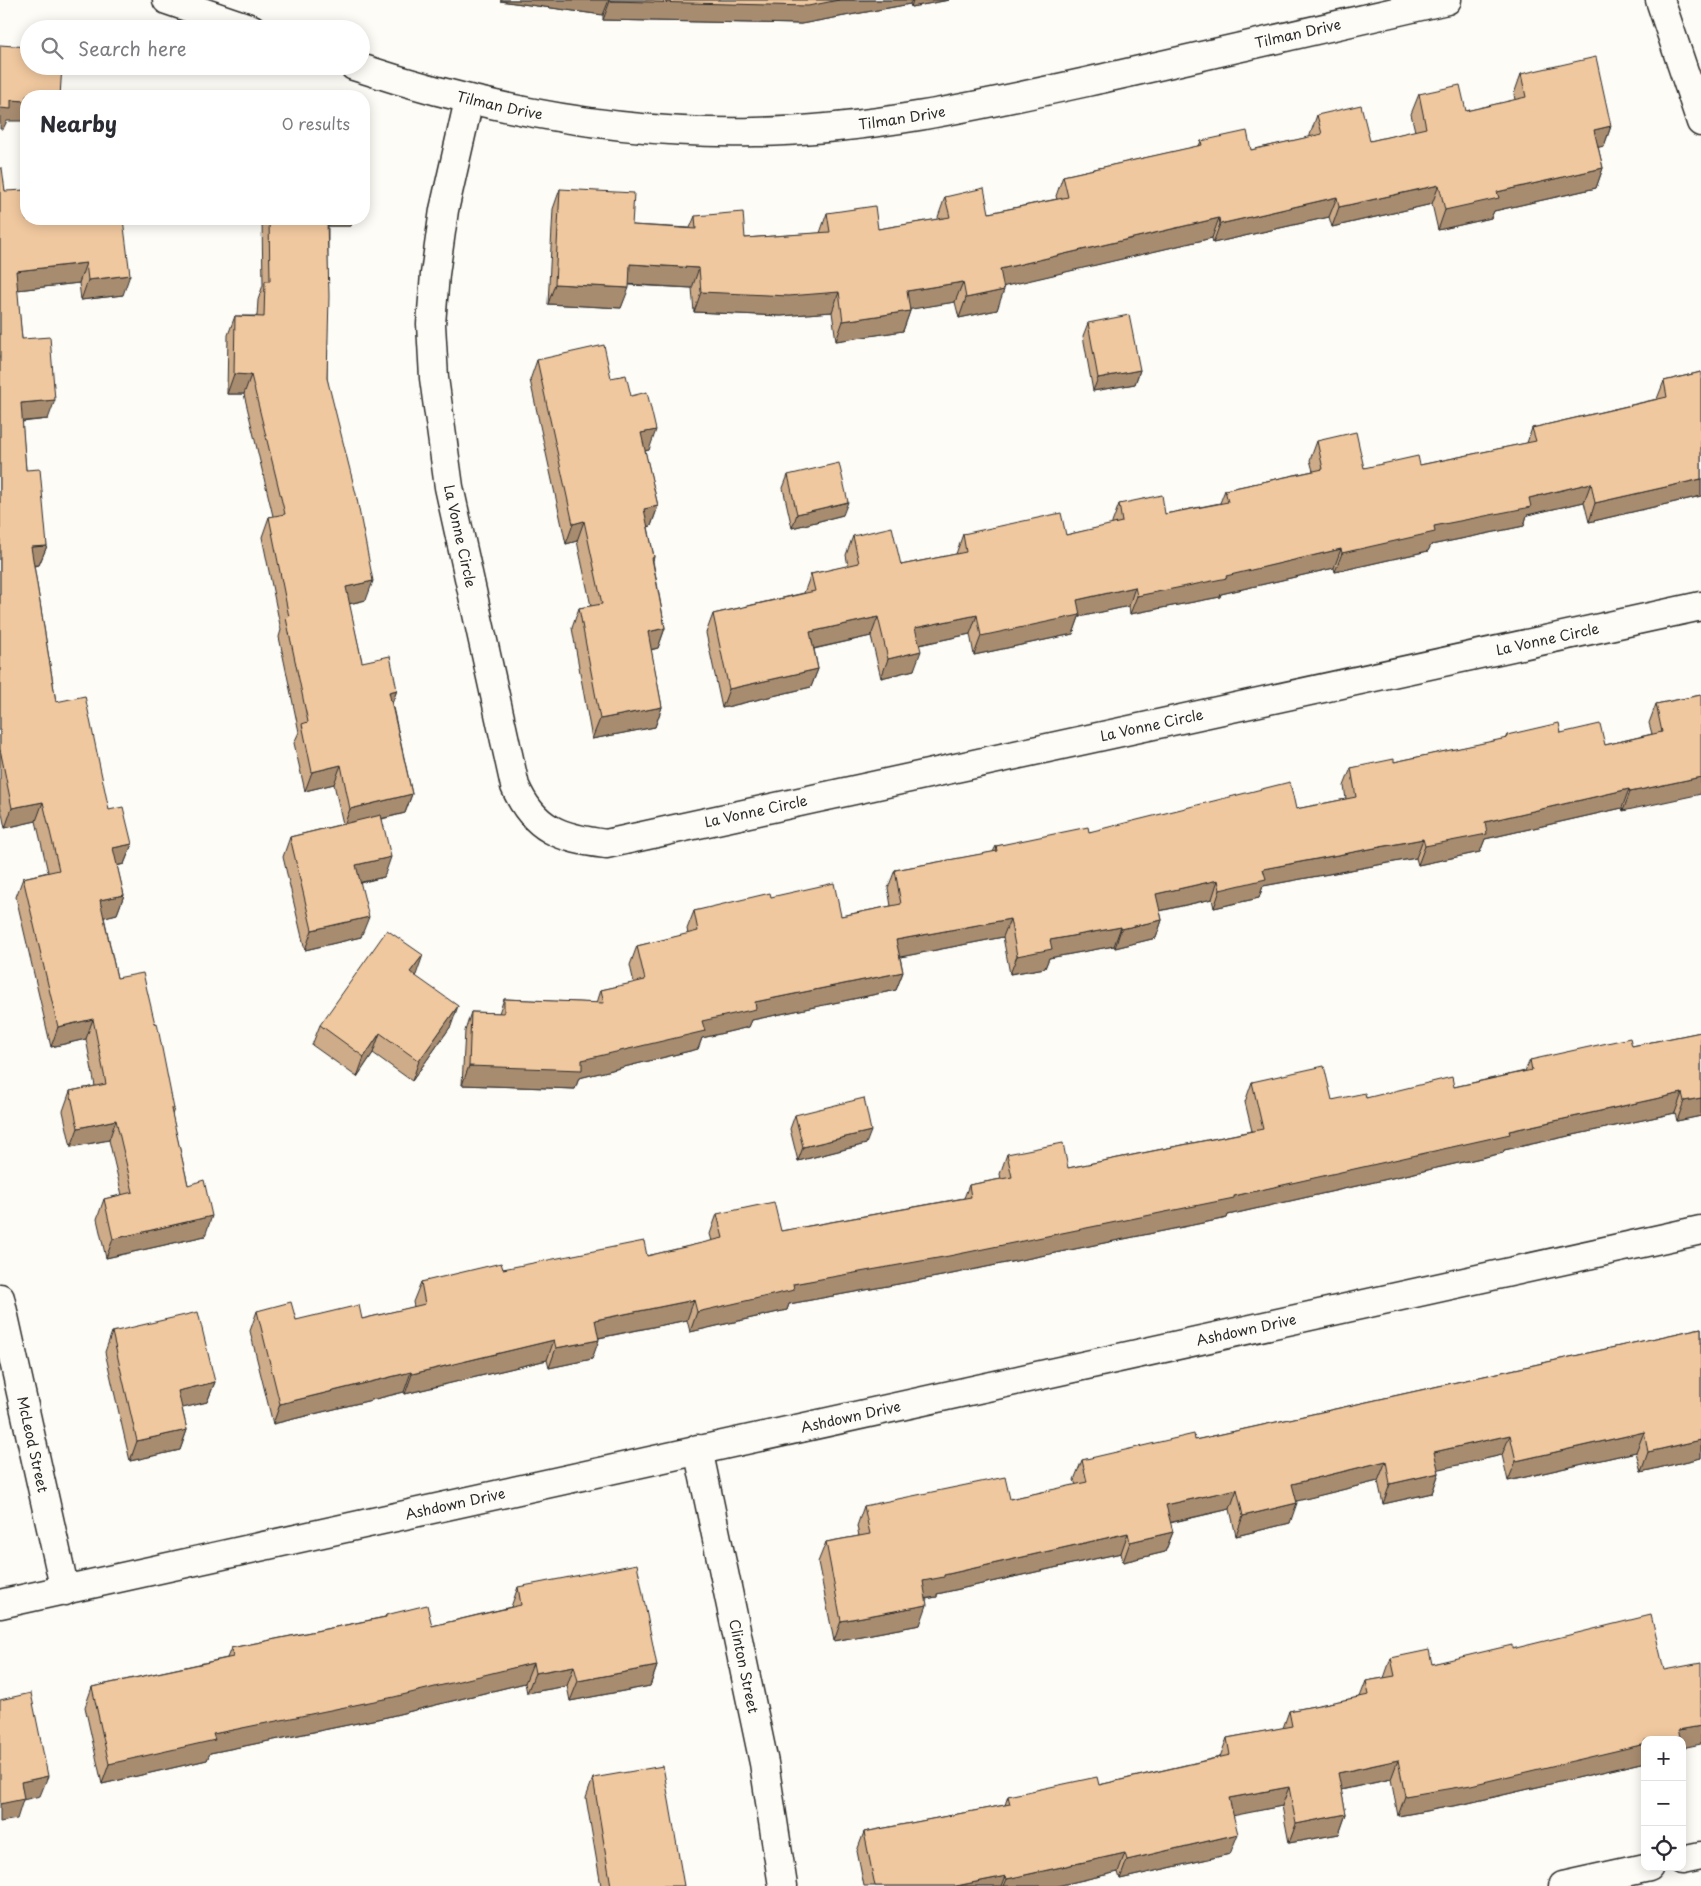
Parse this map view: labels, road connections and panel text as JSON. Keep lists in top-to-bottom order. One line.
{"streets":{"street":["Tilman Drive","La Vonne Circle","Ashdown Drive","McLeod Street","Clinton Street"]},"crossings":[["Tilman Drive","La Vonne Circle"],["Ashdown Drive","McLeod Street"],["Ashdown Drive","Clinton Street"]],"page":{"search":"Search here","heading":["Nearby","0 results"],"map_buttons":["+","−"]}}
